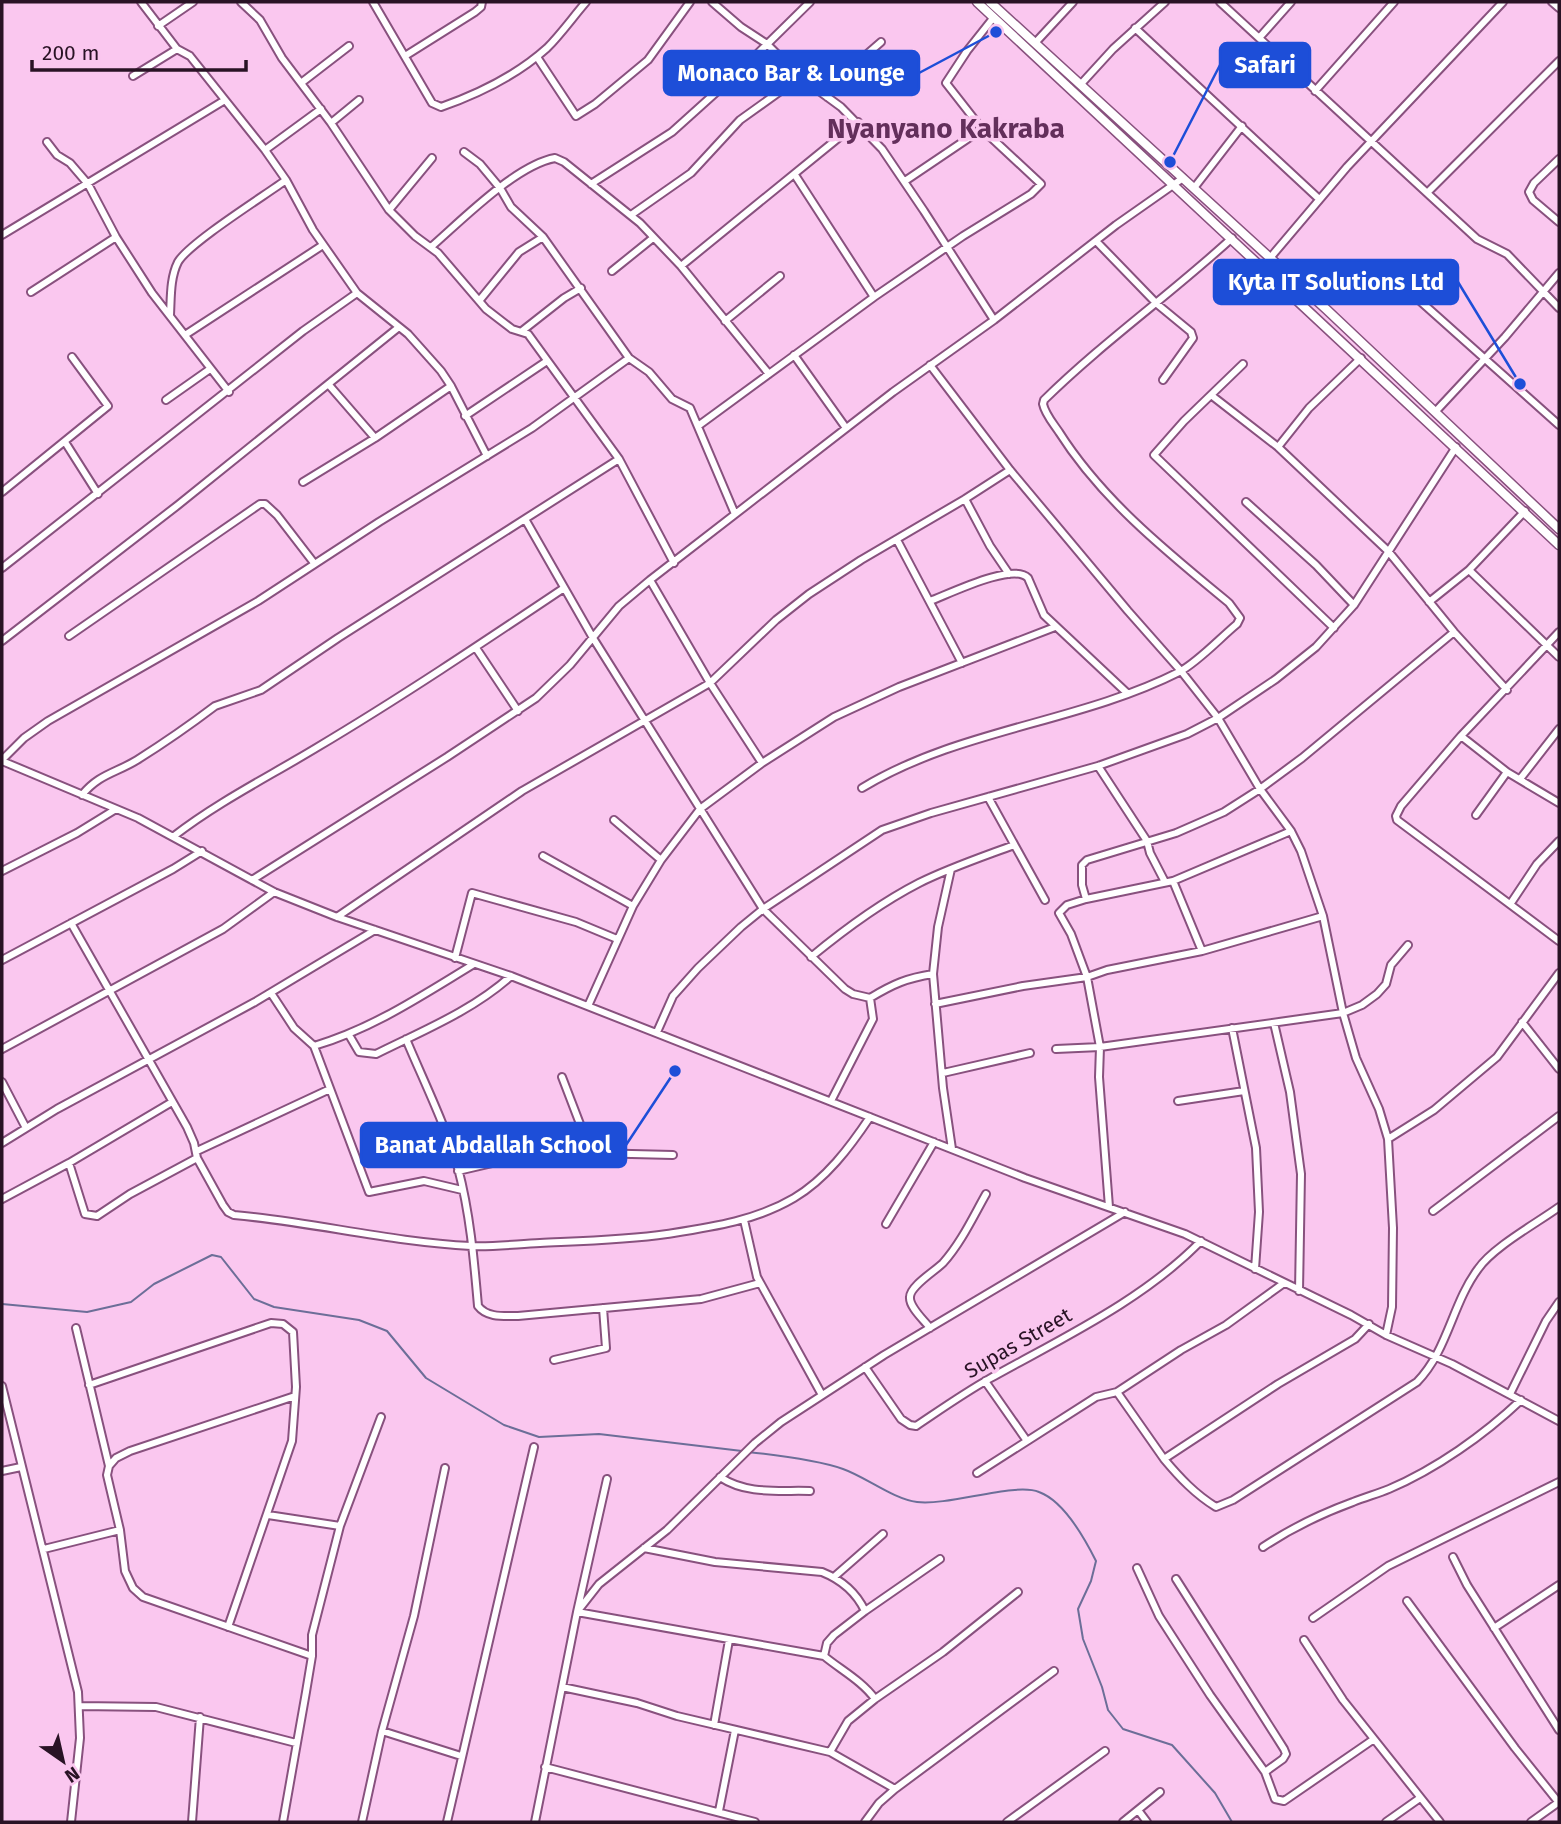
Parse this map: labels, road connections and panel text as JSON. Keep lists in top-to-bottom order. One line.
{"streets":{"street":["Supas Street"]},"districts":["Nyanyano Kakraba"],"places":["Monaco Bar & Lounge","Safari","Kyta IT Solutions Ltd","Banat Abdallah School"],"scale_bar":"200 m","north":"bottom right"}
